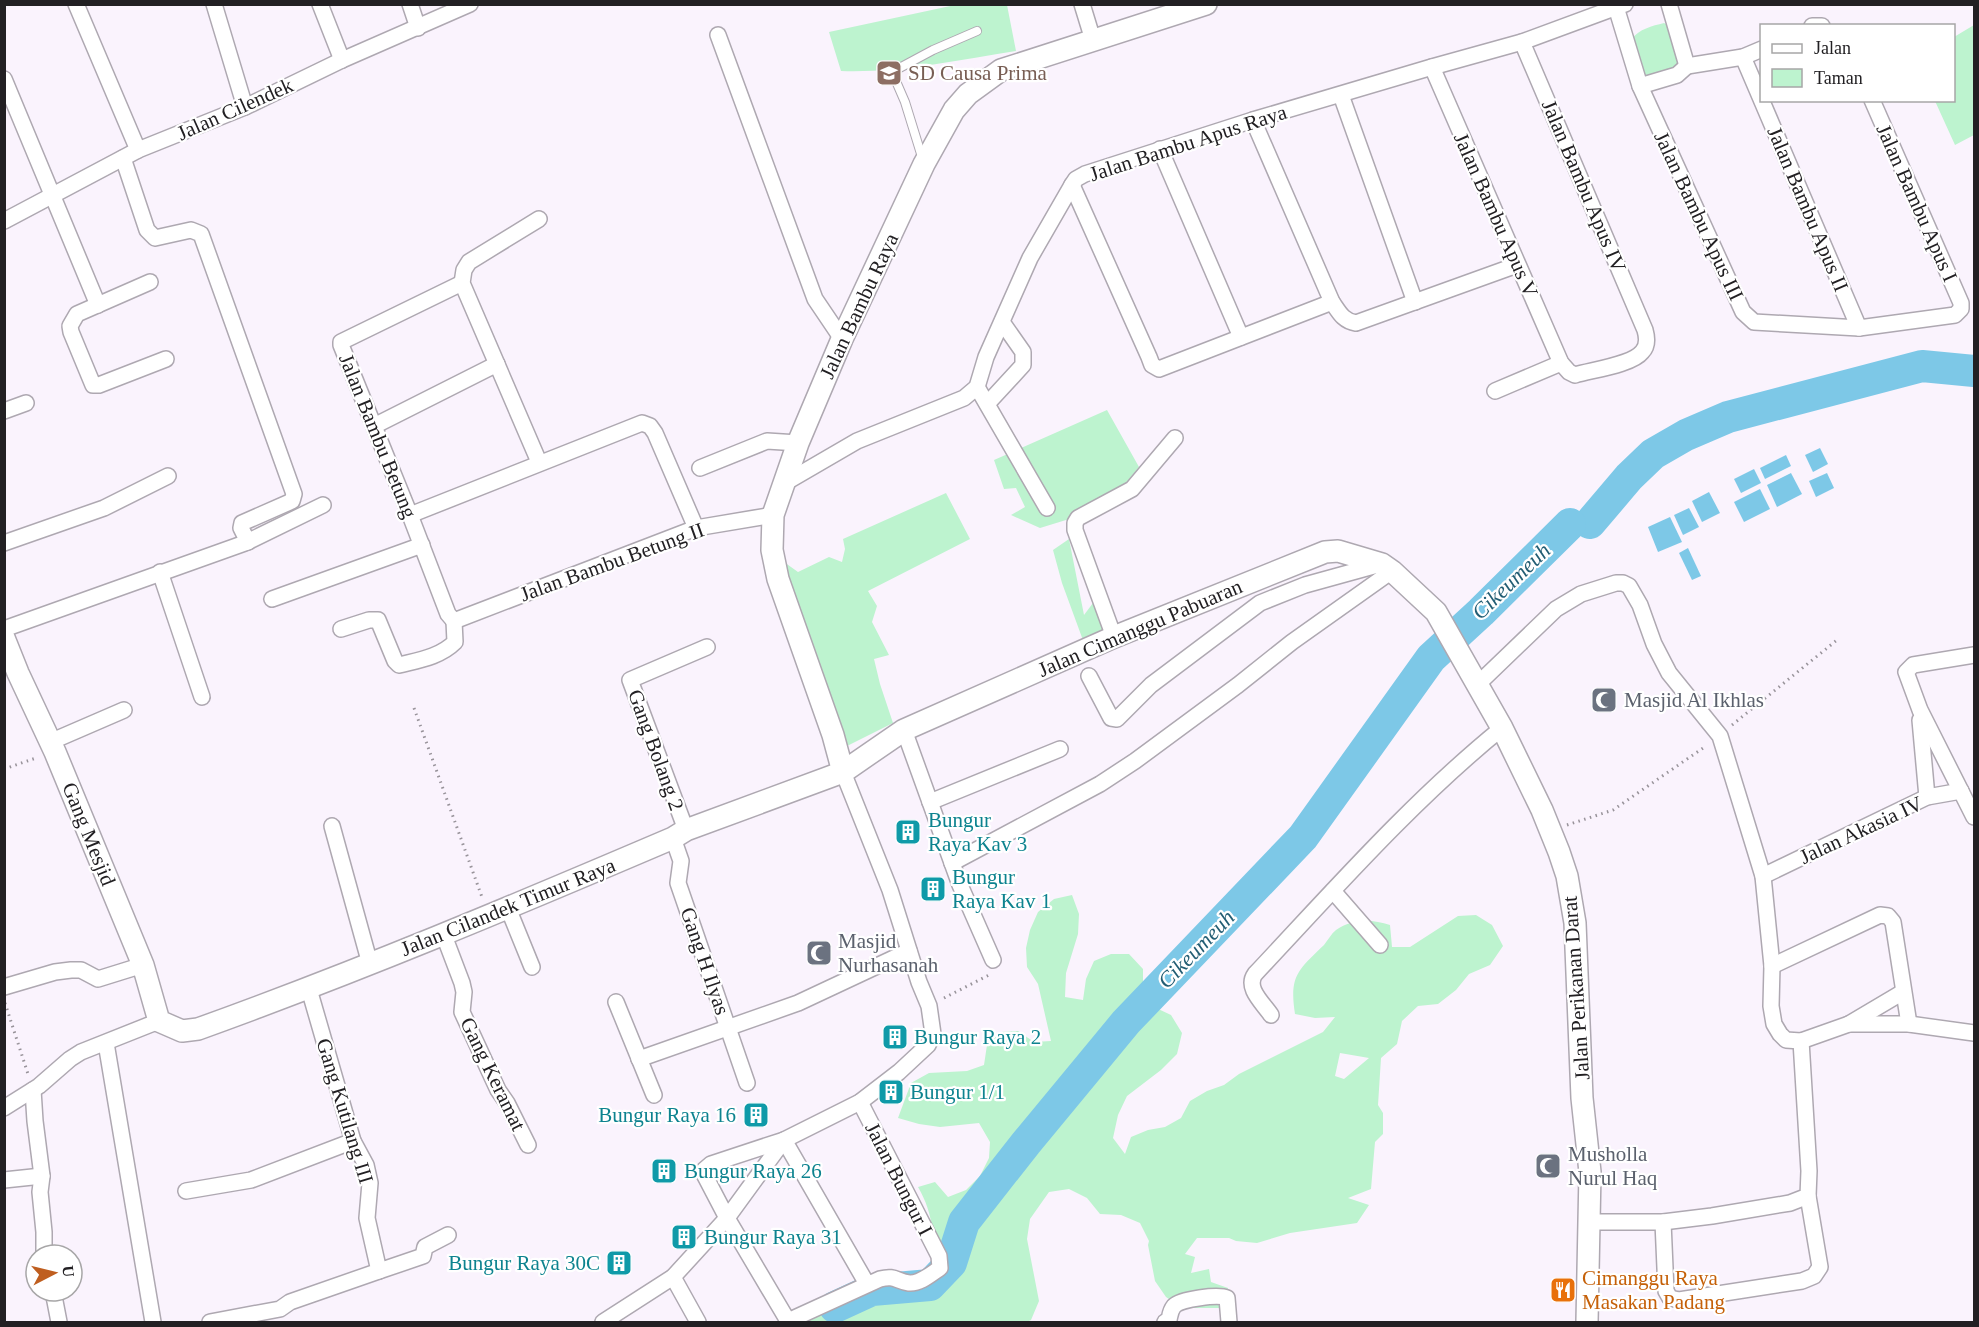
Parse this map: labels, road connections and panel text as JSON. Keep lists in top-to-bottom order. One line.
{"streets":{"street":["Jalan Cilendek","Jalan Bambu Apus Raya","Jalan Bambu Apus IV","Jalan Bambu Apus I","Jalan Bambu Apus II","Jalan Bambu Apus V","Jalan Bambu Apus III","Jalan Bambu Raya","Jalan Bambu Betung","Jalan Bambu Betung II","Jalan Cimanggu Pabuaran","Gang Bolang 2","Jalan Akasia IV","Gang Mesjid","Jalan Cilandek Timur Raya","Gang H Ilyas","Jalan Perikanan Darat","Gang Keramat","Gang Kutilang III","Jalan Bungur I"]},"crossings":[["Jalan Bambu Apus Raya","Jalan Bambu Apus IV"],["Jalan Bambu Apus Raya","Jalan Bambu Apus V"],["Jalan Bambu Apus Raya","Jalan Bambu Apus III"],["Jalan Bambu Apus IV","Jalan Bambu Apus V"],["Jalan Bambu Apus I","Jalan Bambu Apus II"],["Jalan Bambu Apus I","Jalan Bambu Apus III"],["Jalan Bambu Apus II","Jalan Bambu Apus III"],["Jalan Bambu Raya","Jalan Bambu Betung II"],["Jalan Bambu Raya","Jalan Cimanggu Pabuaran"],["Jalan Bambu Raya","Jalan Cilandek Timur Raya"],["Jalan Bambu Betung","Jalan Bambu Betung II"],["Jalan Cimanggu Pabuaran","Jalan Cilandek Timur Raya"],["Jalan Cimanggu Pabuaran","Jalan Perikanan Darat"],["Gang Bolang 2","Jalan Cilandek Timur Raya"],["Gang Bolang 2","Gang H Ilyas"],["Gang Mesjid","Jalan Cilandek Timur Raya"],["Jalan Cilandek Timur Raya","Gang H Ilyas"],["Jalan Cilandek Timur Raya","Gang Keramat"],["Jalan Cilandek Timur Raya","Gang Kutilang III"]],"water":["Cikeumeuh"],"places":{"school or university":["SD Causa Prima"],"mosque":["Masjid Al Ikhlas","Masjid Nurhasanah","Musholla Nurul Haq"],"building":["Bungur Raya Kav 3","Bungur Raya Kav 1","Bungur Raya 2","Bungur 1/1","Bungur Raya 16","Bungur Raya 26","Bungur Raya 31","Bungur Raya 30C"],"restaurant":["Cimanggu Raya Masakan Padang"]},"legend":["Jalan","Taman"],"north":"right"}
